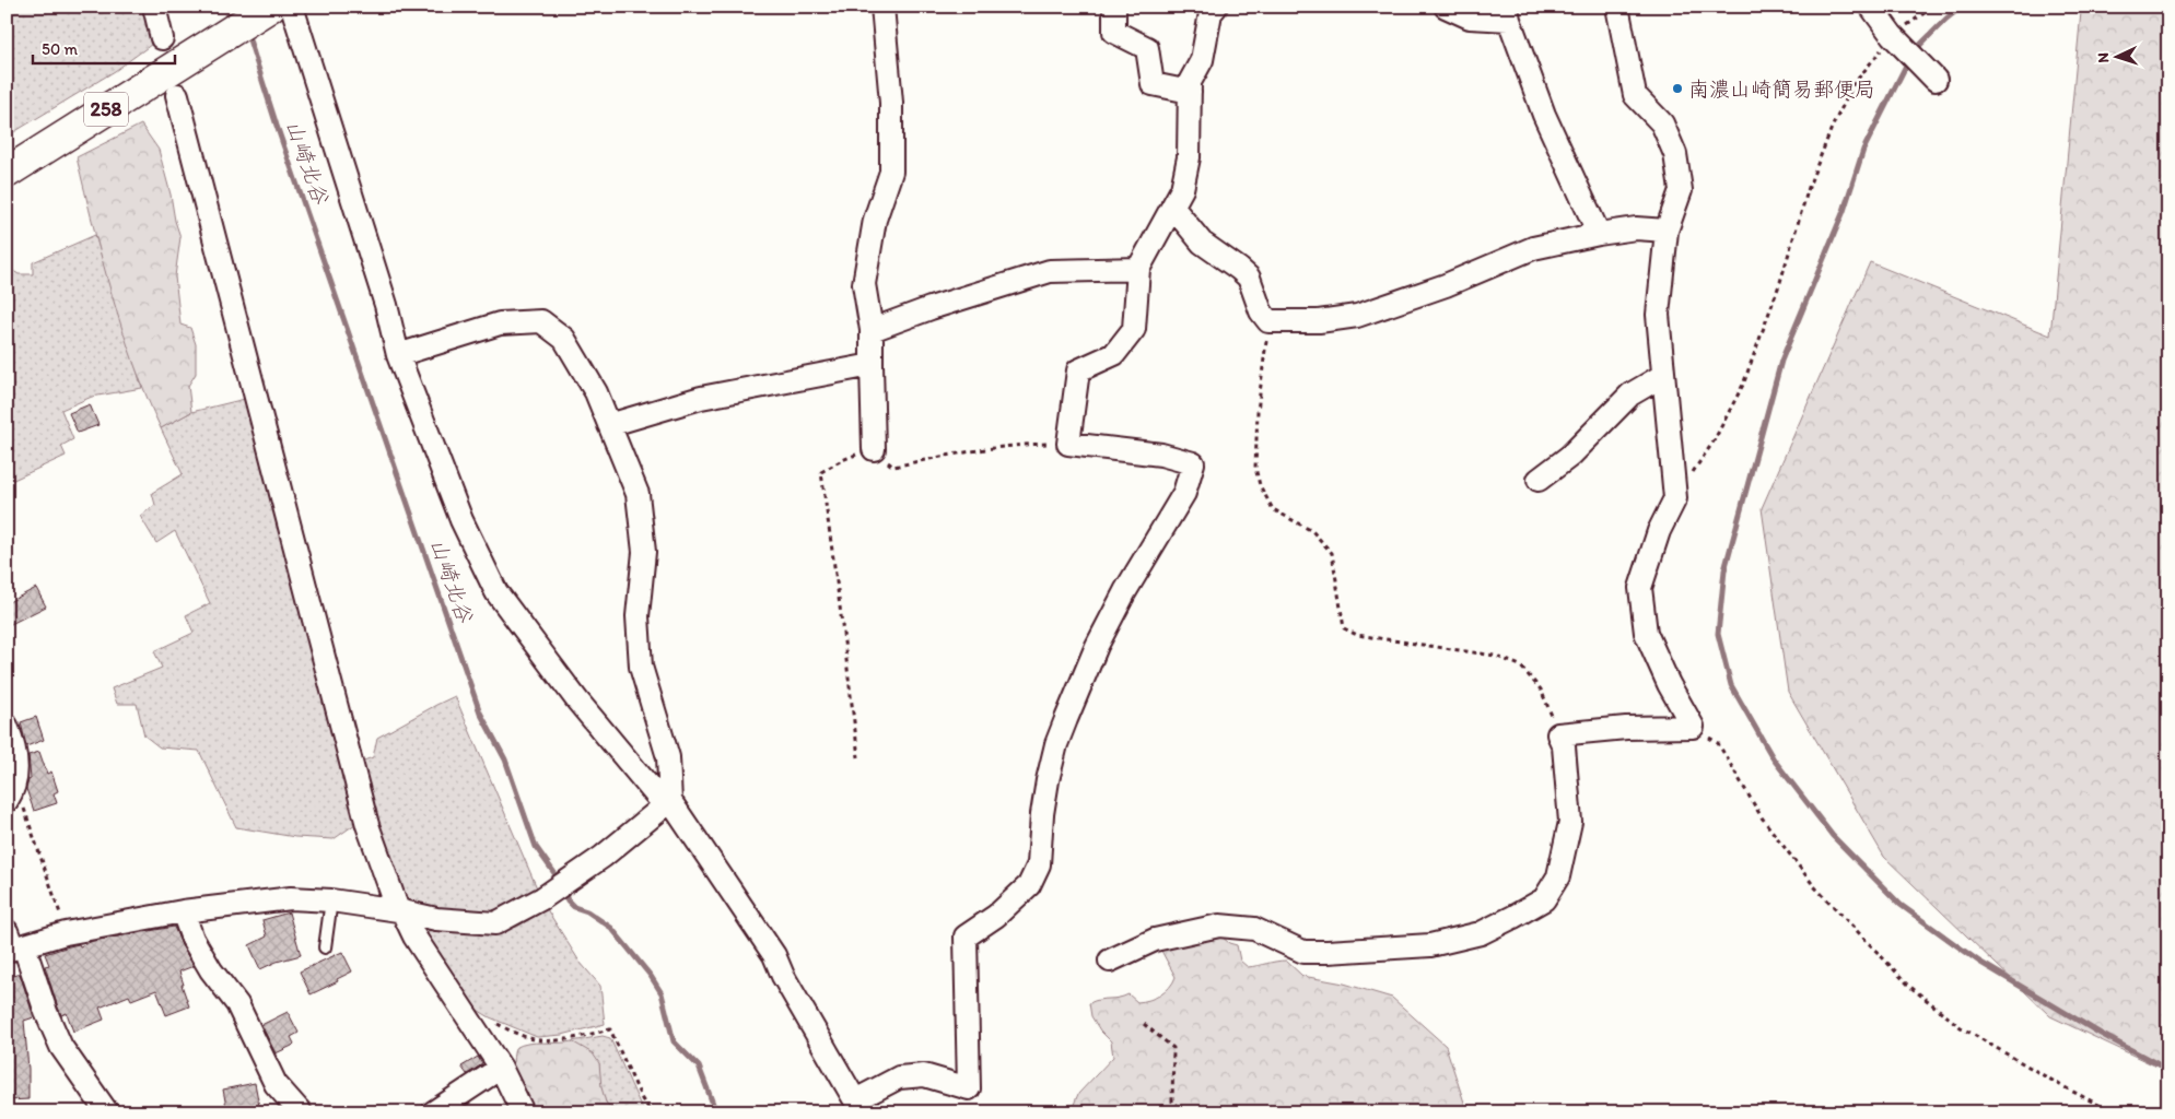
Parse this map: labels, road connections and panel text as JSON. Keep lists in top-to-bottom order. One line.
{"streets":{"highway":["258"]},"water":["山崎北谷"],"places":["南濃山崎簡易郵便局"],"scale_bar":"50 m","north":"left"}
